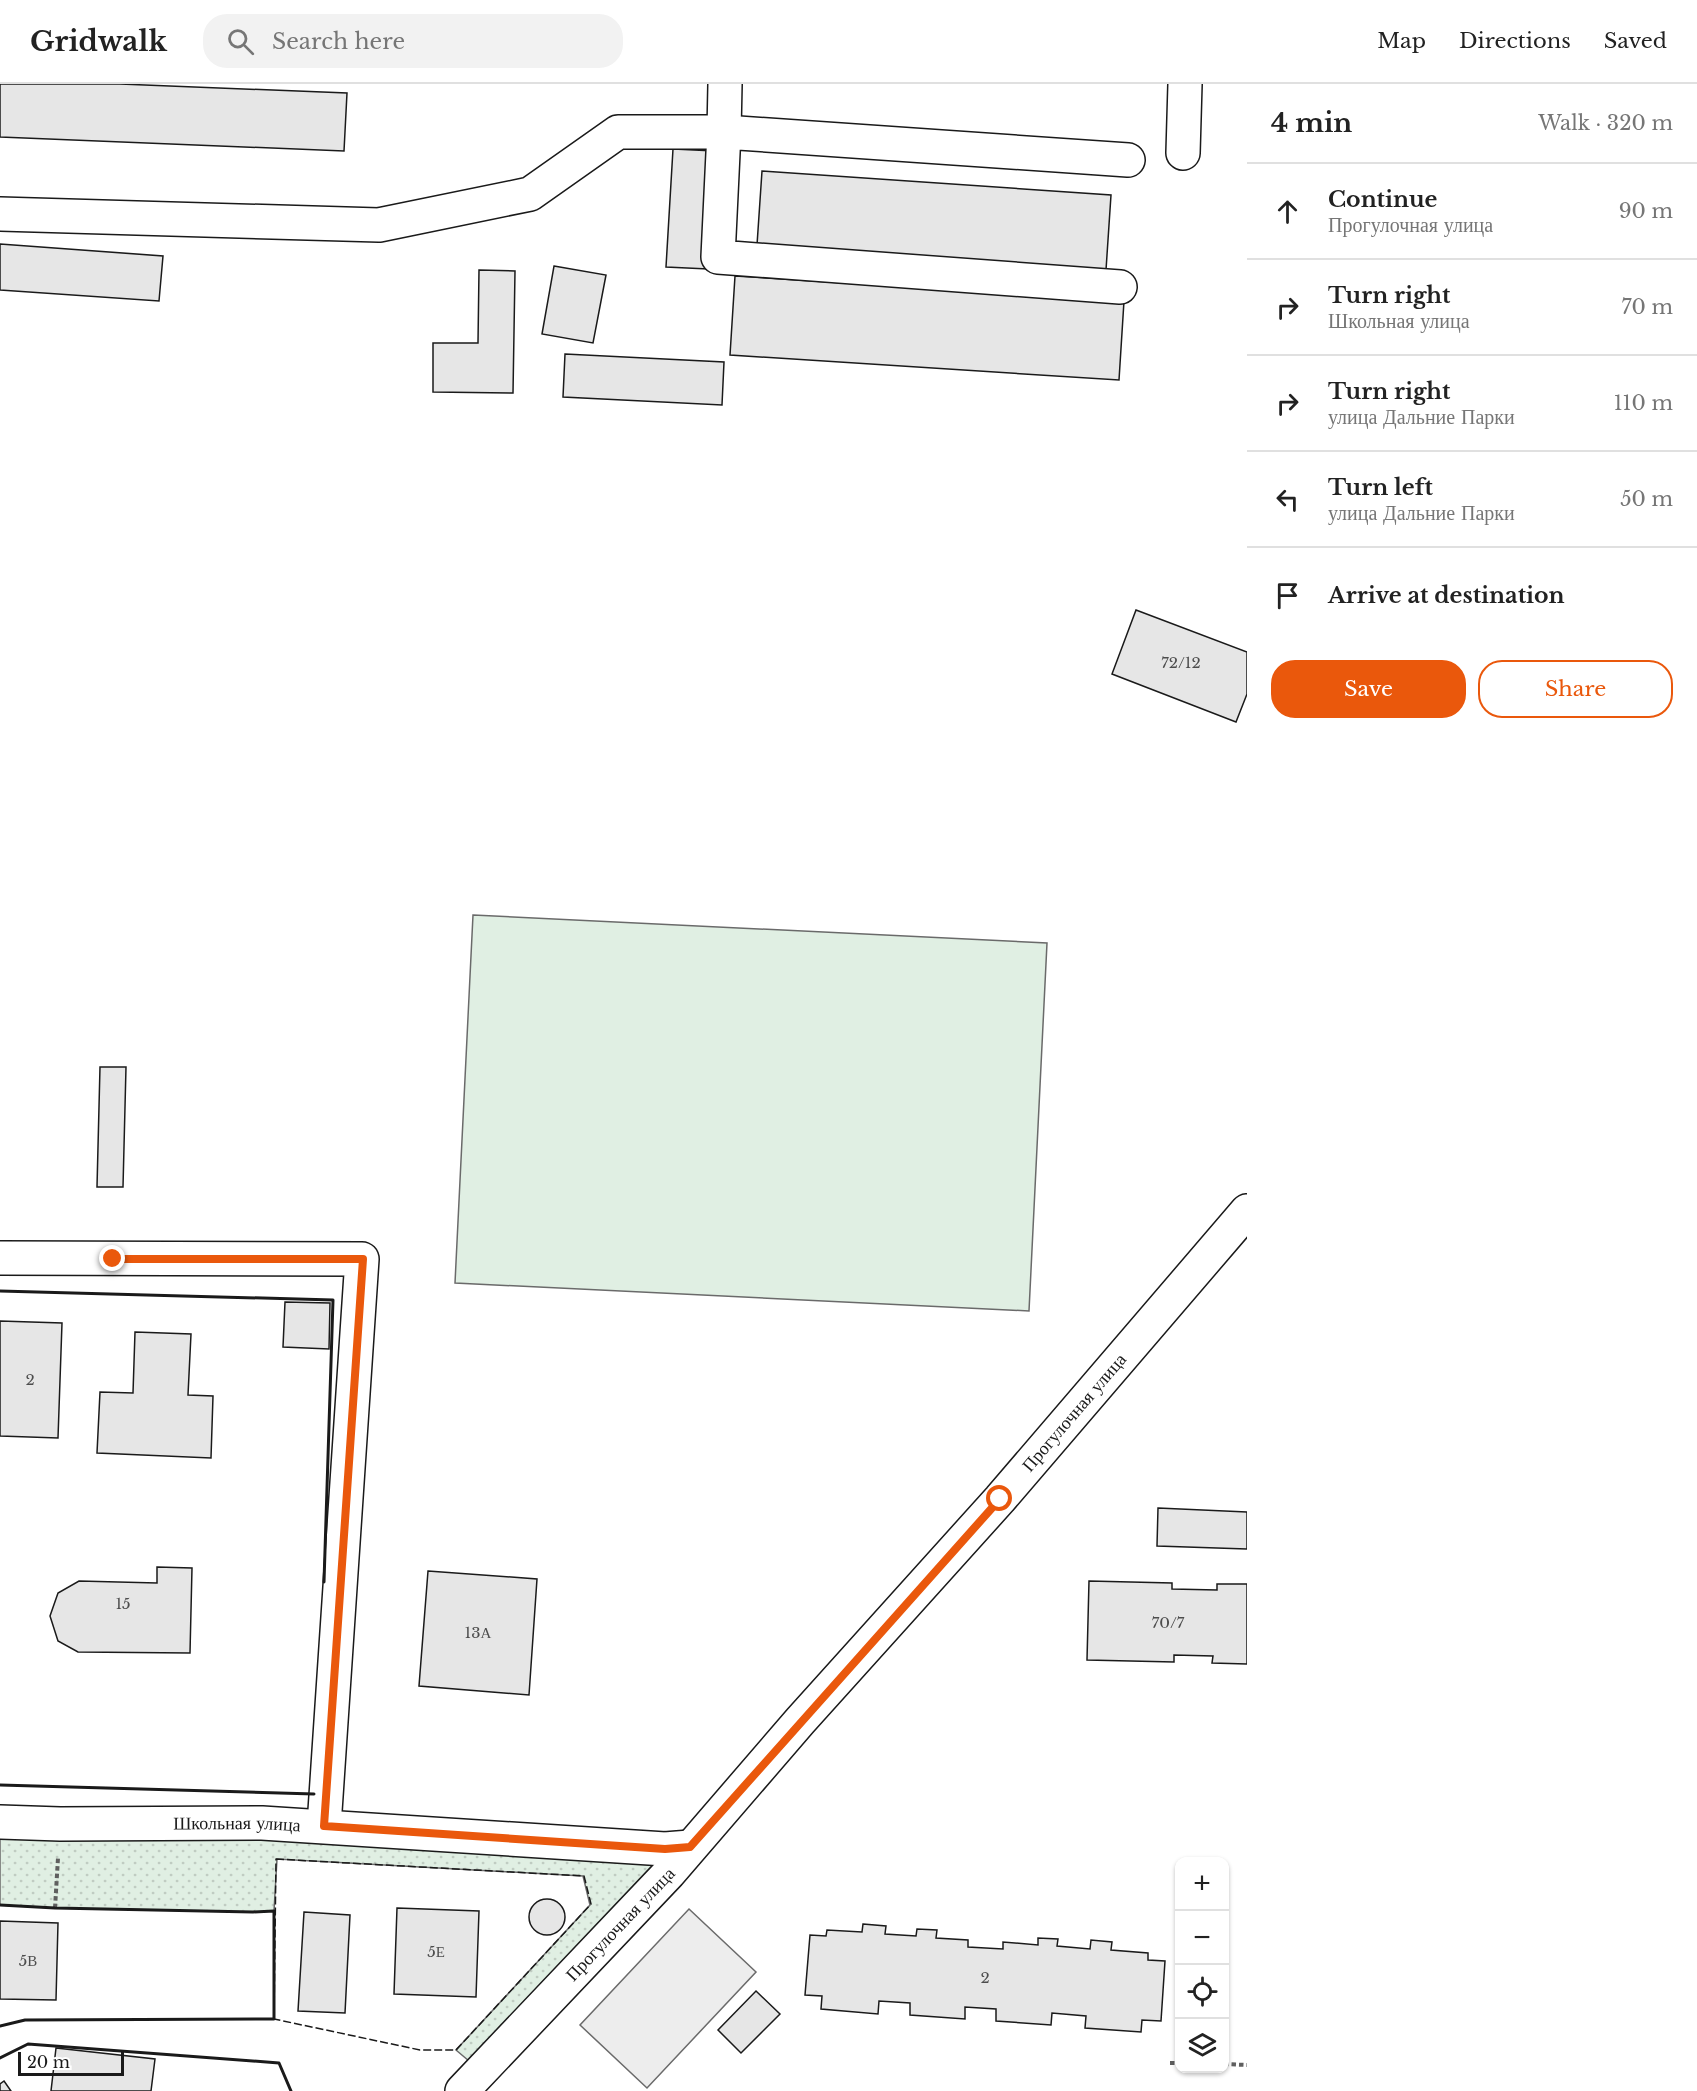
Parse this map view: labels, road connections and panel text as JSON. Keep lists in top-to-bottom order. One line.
{"streets":{"street":["Прогулочная улица","Школьная улица"]},"crossings":[["Прогулочная улица","Школьная улица"]],"house_numbers":["72/12","2","15","70/7","13А","5Е","5В","2"],"scale_bar":"20 m","page":{"header":"Gridwalk","search":"Search here","nav":["Map","Directions","Saved"],"heading":["4 min","Walk · 320 m"],"list":[["Continue","Прогулочная улица","90 m"],["Turn right","Школьная улица","70 m"],["Turn right","улица Дальние Парки","110 m"],["Turn left","улица Дальние Парки","50 m"],"Arrive at destination"],"buttons":["Save","Share"],"map_buttons":["+","−"],"scale":"20 m"}}
